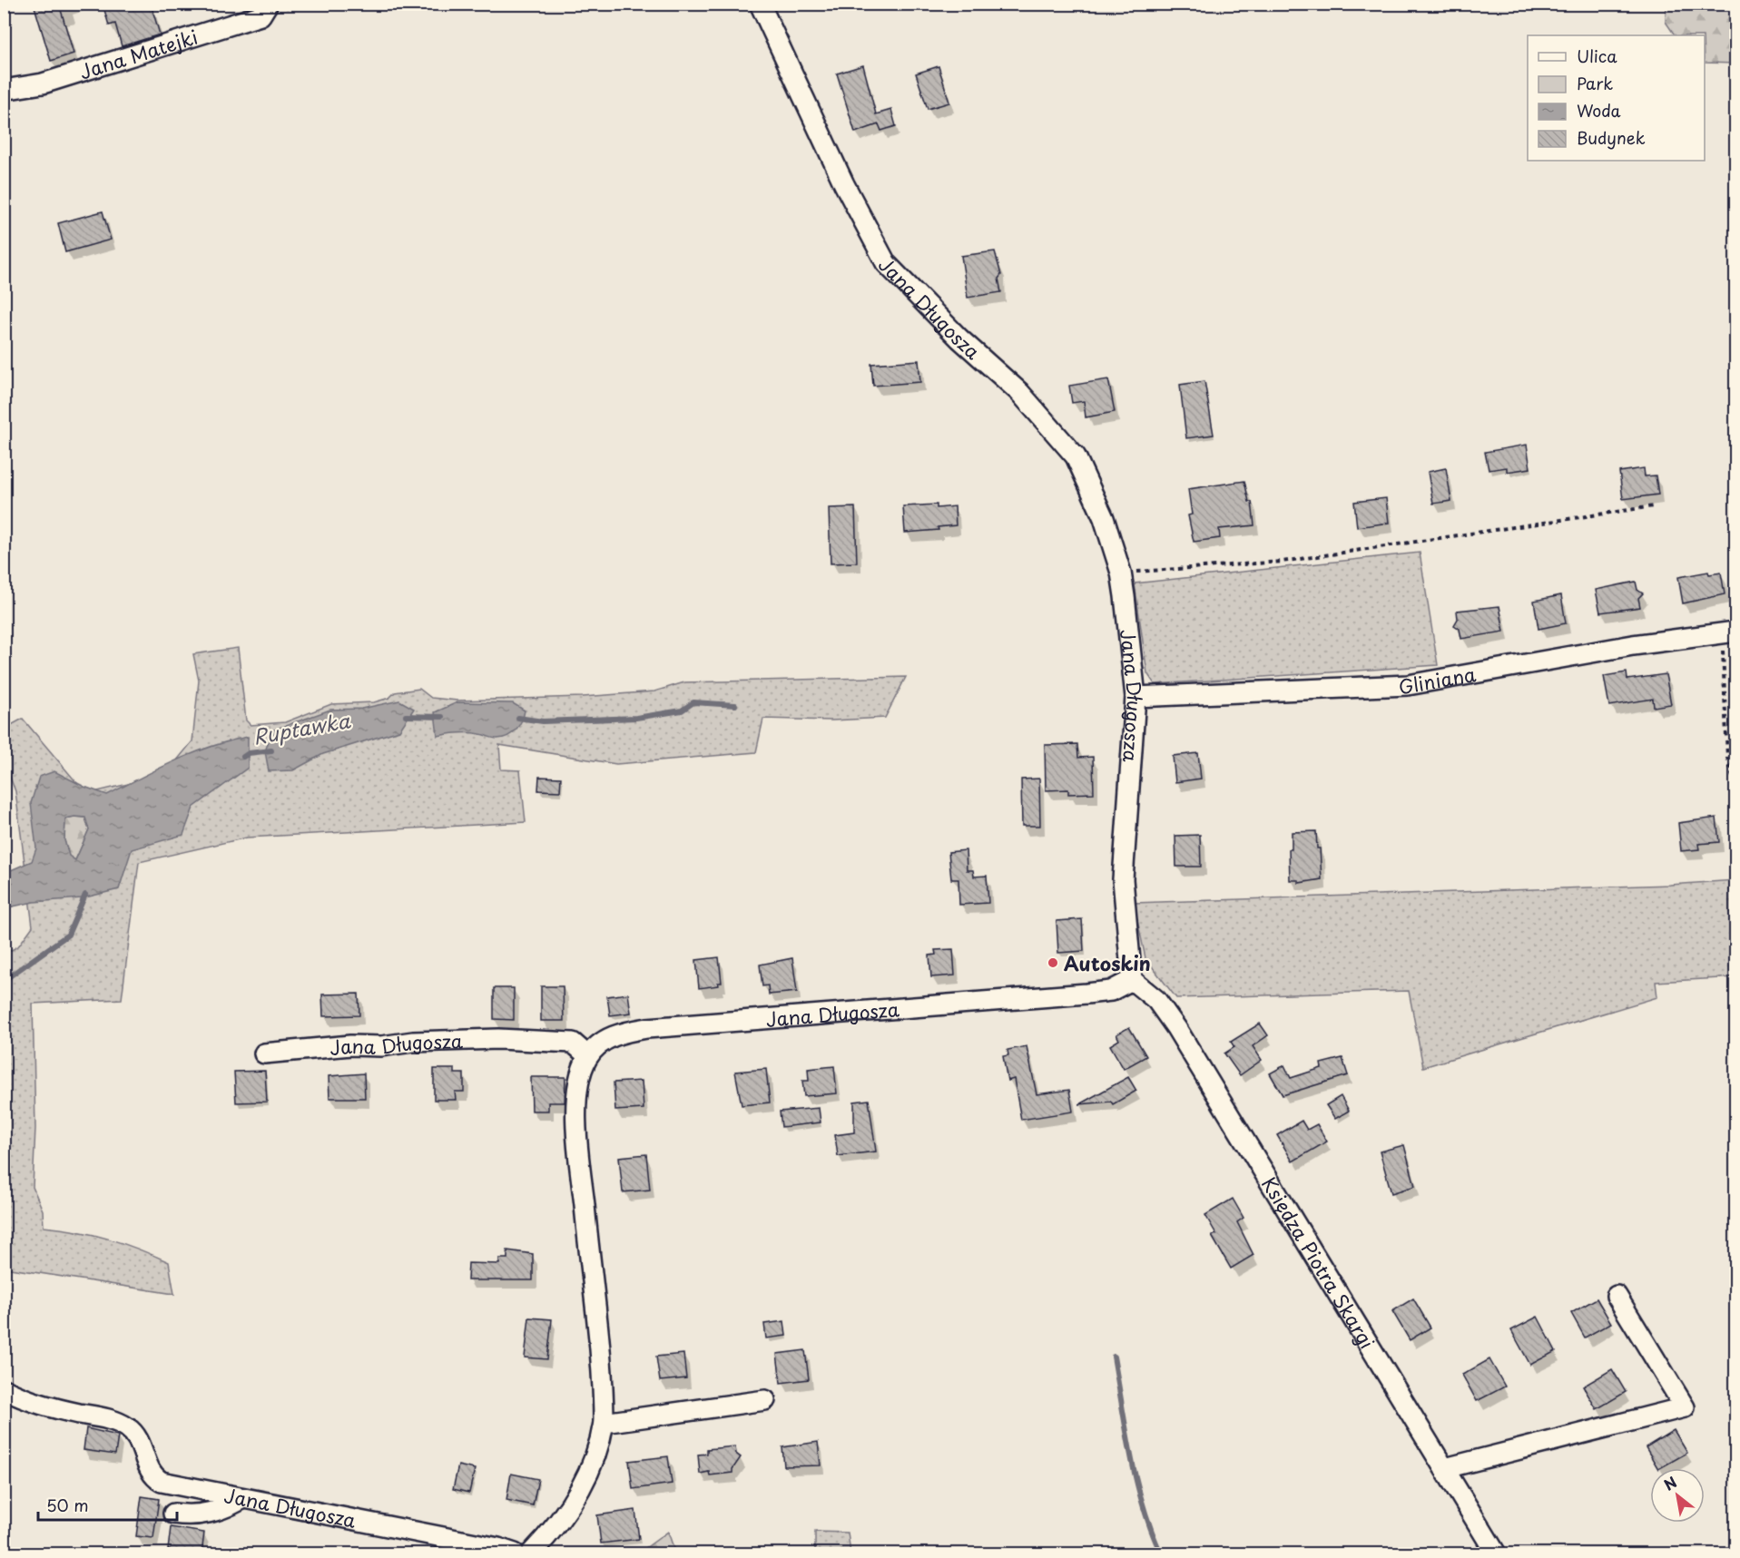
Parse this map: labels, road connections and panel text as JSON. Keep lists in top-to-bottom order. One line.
{"streets":{"street":["Jana Matejki","Jana Długosza","Gliniana","Księdza Piotra Skargi"]},"crossings":[["Jana Długosza","Gliniana"],["Jana Długosza","Księdza Piotra Skargi"]],"water":["Ruptawka"],"places":["Autoskin"],"legend":["Ulica","Park","Woda","Budynek"],"scale_bar":"50 m","north":"top left"}
